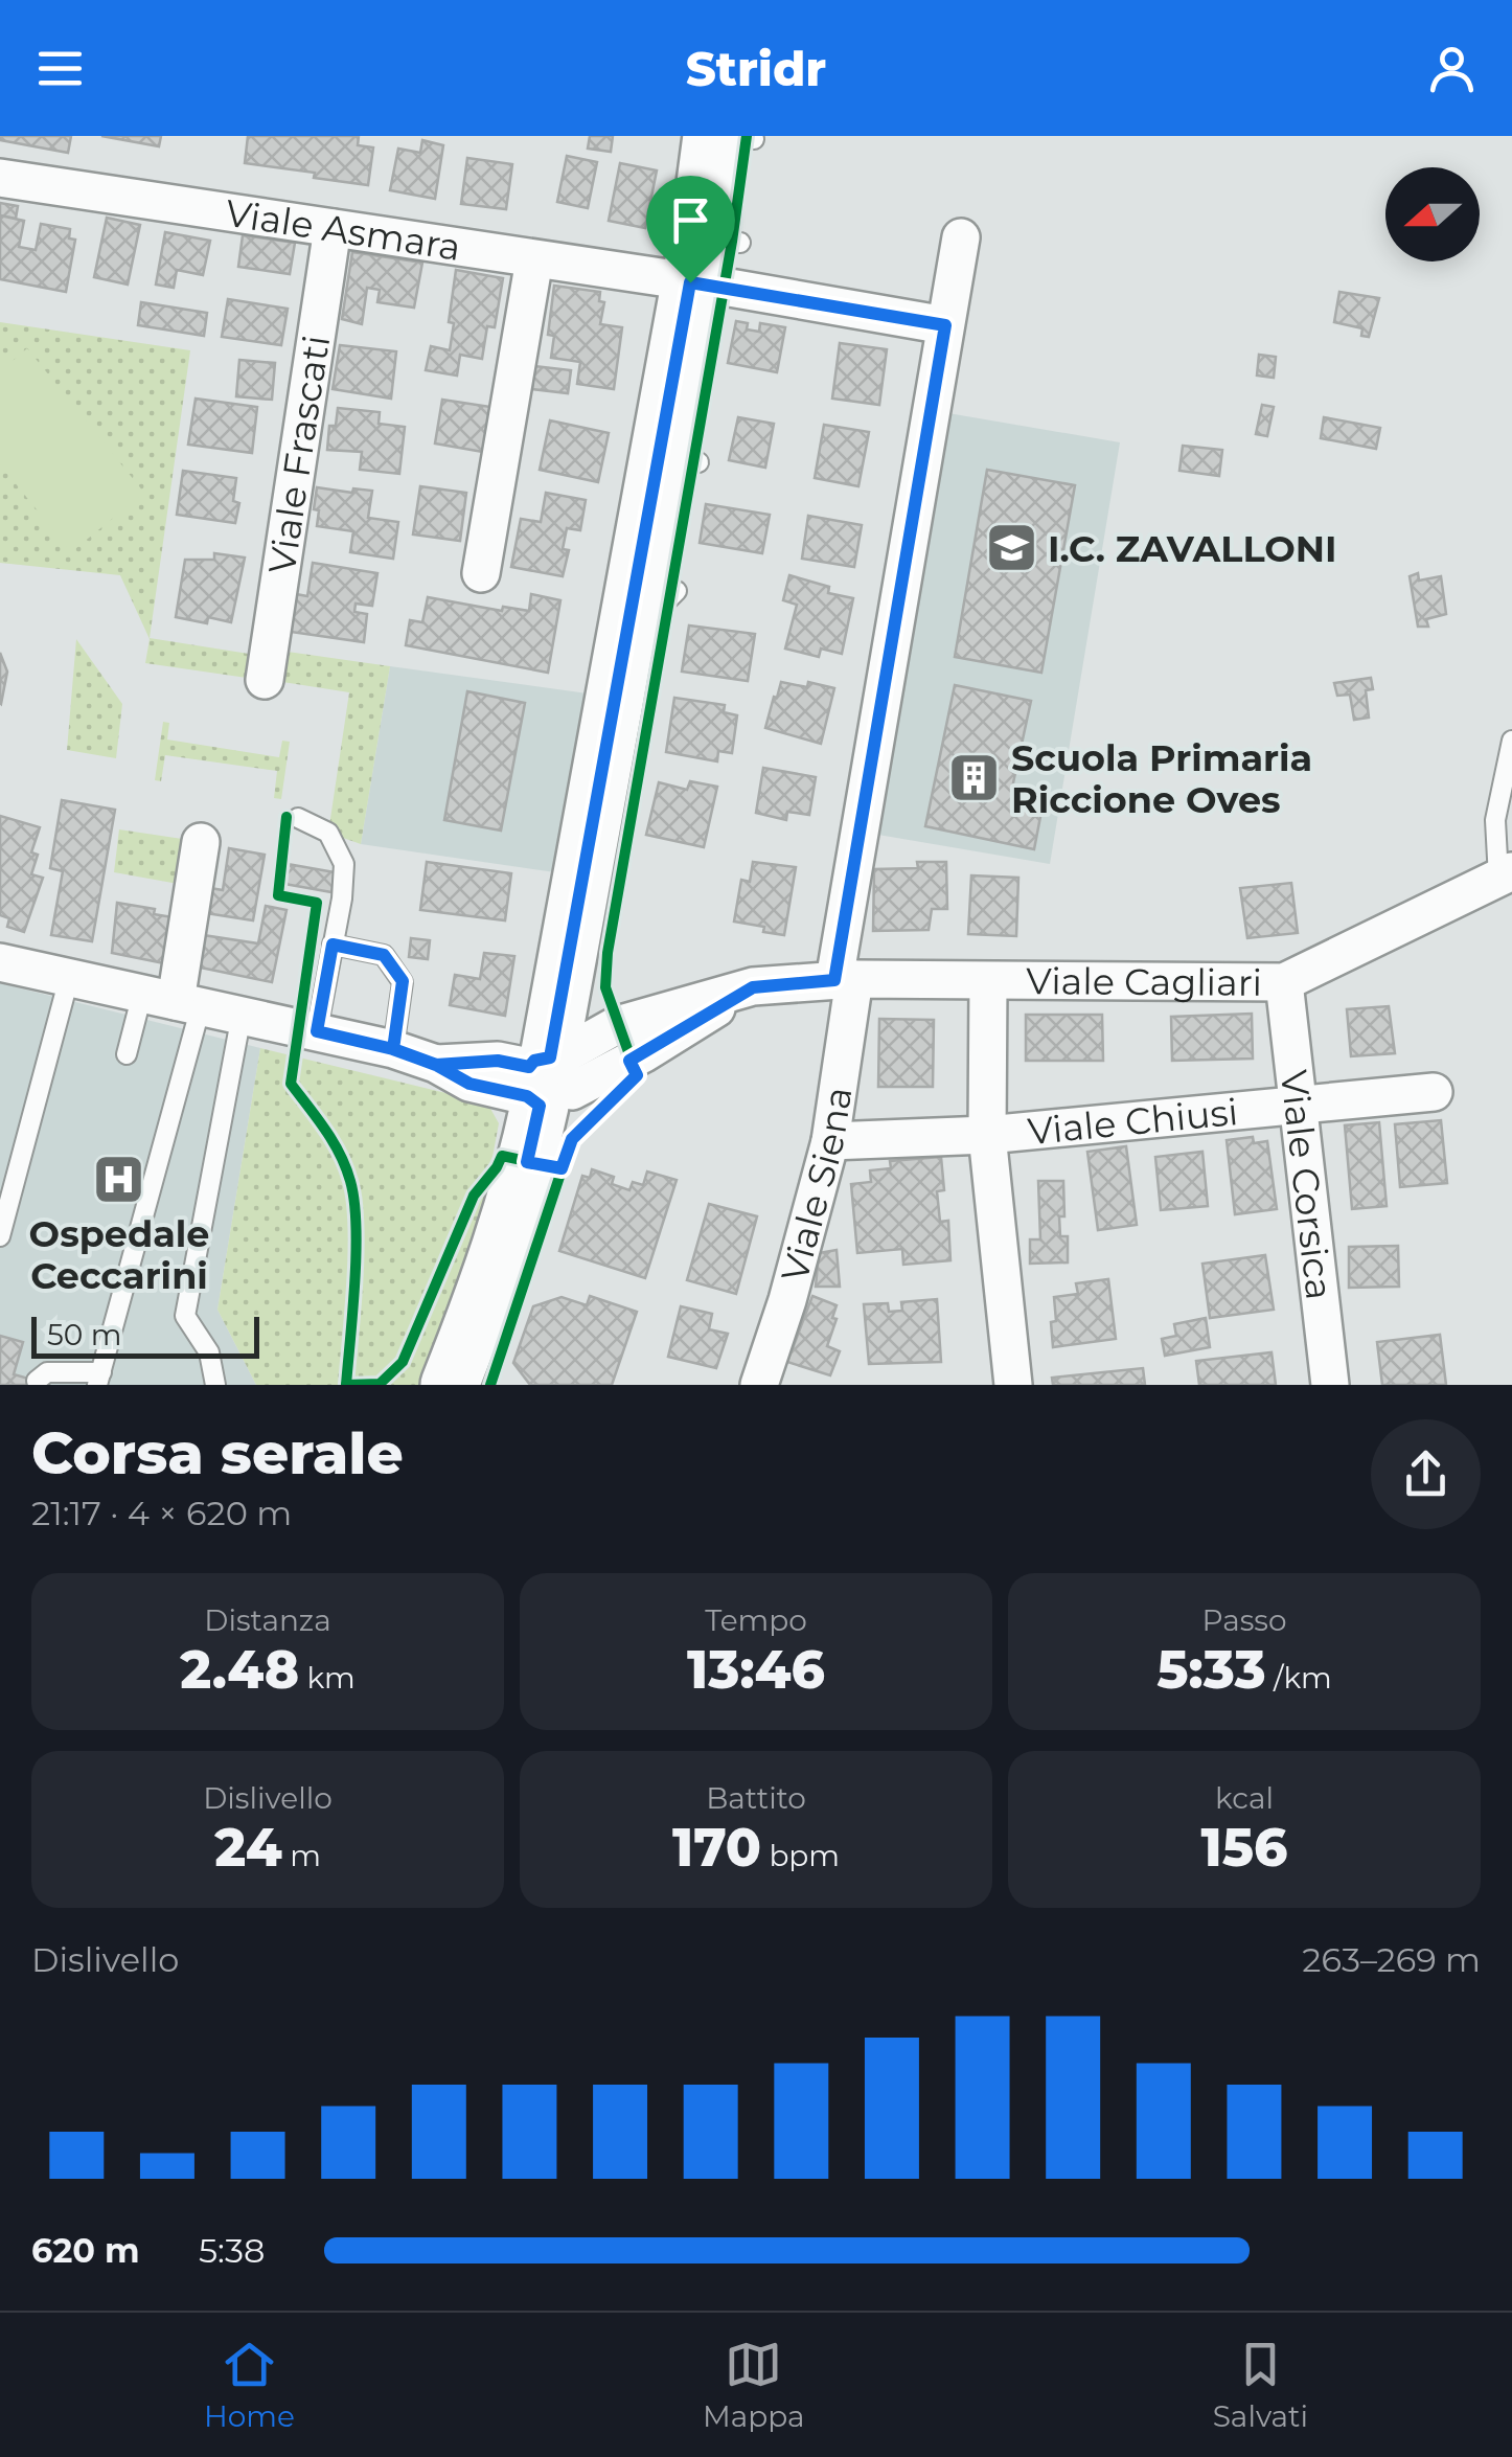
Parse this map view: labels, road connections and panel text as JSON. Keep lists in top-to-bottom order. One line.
{"streets":{"street":["Viale Asmara","Viale Frascati","Viale Cagliari","Viale Chiusi","Viale Siena","Viale Corsica"]},"crossings":[["Viale Asmara","Viale Frascati"],["Viale Asmara","Viale Siena"],["Viale Cagliari","Viale Siena"],["Viale Cagliari","Viale Corsica"],["Viale Chiusi","Viale Siena"],["Viale Chiusi","Viale Corsica"]],"places":{"school or university":["I.C. ZAVALLONI"],"building":["Scuola Primaria Riccione Oves"],"hospital":["Ospedale Ceccarini"]},"scale_bar":"50 m","north":"left","page":{"header":"Stridr","scale":"50 m","heading":["Corsa serale","21:17 · 4 × 620 m"],"stats":[["Distanza","2.48 km"],["Tempo","13:46"],["Passo","5:33 /km"],["Dislivello","24 m"],["Battito","170 bpm"],["kcal","156"]],"chart":["Dislivello","263–269 m"],"list":[{"name":"620 m","note":"5:38"}],"tabs":["Home","Mappa","Salvati"]}}
